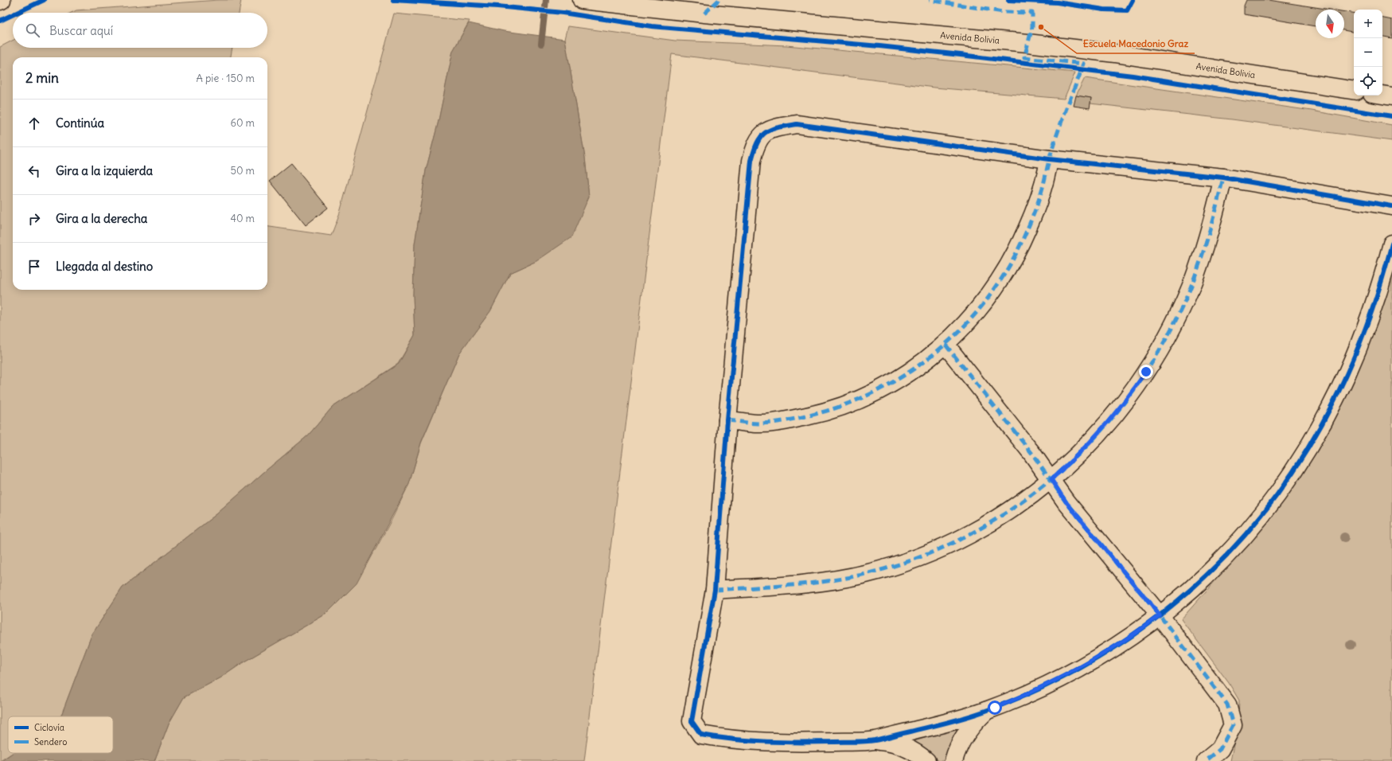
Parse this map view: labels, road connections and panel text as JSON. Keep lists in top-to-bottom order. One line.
{"streets":{"street":["Avenida Bolivia"]},"places":["Escuela Macedonio Graz"],"legend":["Ciclovía","Sendero"],"north":"bottom","page":{"map_buttons":["+","−"],"search":"Buscar aquí","heading":["2 min","A pie · 150 m"],"list":[["Continúa","60 m"],["Gira a la izquierda","50 m"],["Gira a la derecha","40 m"],"Llegada al destino"]}}
